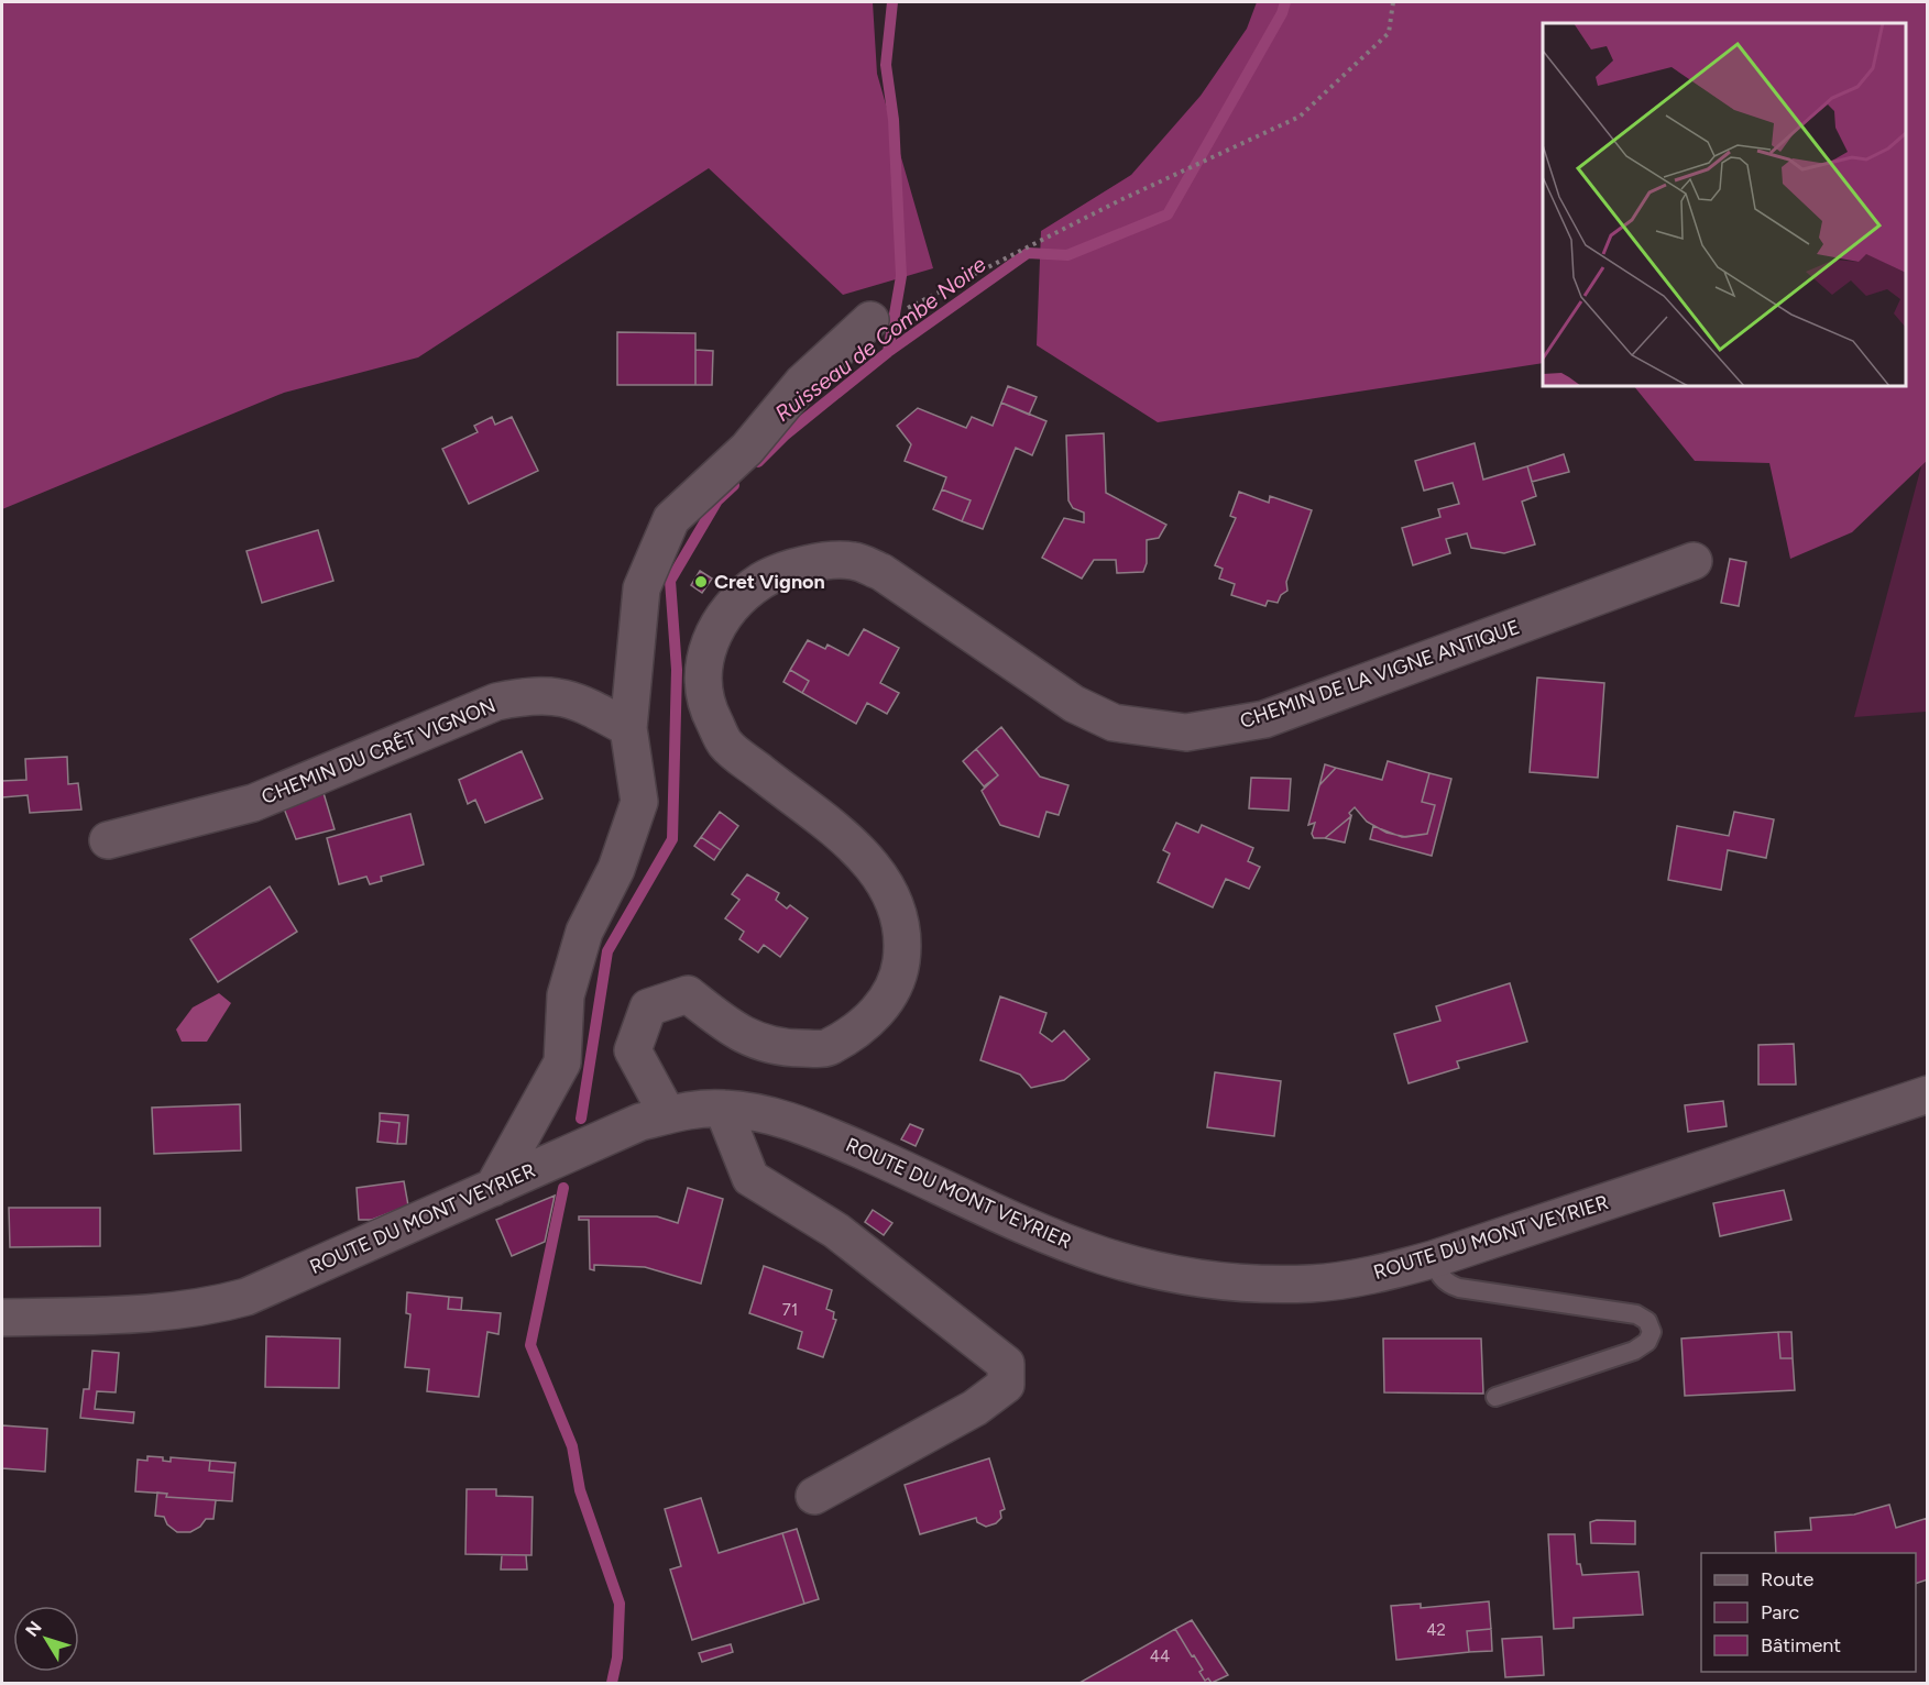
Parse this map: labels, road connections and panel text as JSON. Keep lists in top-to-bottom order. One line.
{"streets":{"street":["CHEMIN DE LA VIGNE ANTIQUE","CHEMIN DU CRÊT VIGNON","ROUTE DU MONT VEYRIER"]},"crossings":[["CHEMIN DE LA VIGNE ANTIQUE","ROUTE DU MONT VEYRIER"]],"water":["Ruisseau de Combe Noire"],"places":["Cret Vignon"],"house_numbers":["71","42","44"],"legend":["Route","Parc","Bâtiment"],"north":"top left"}
